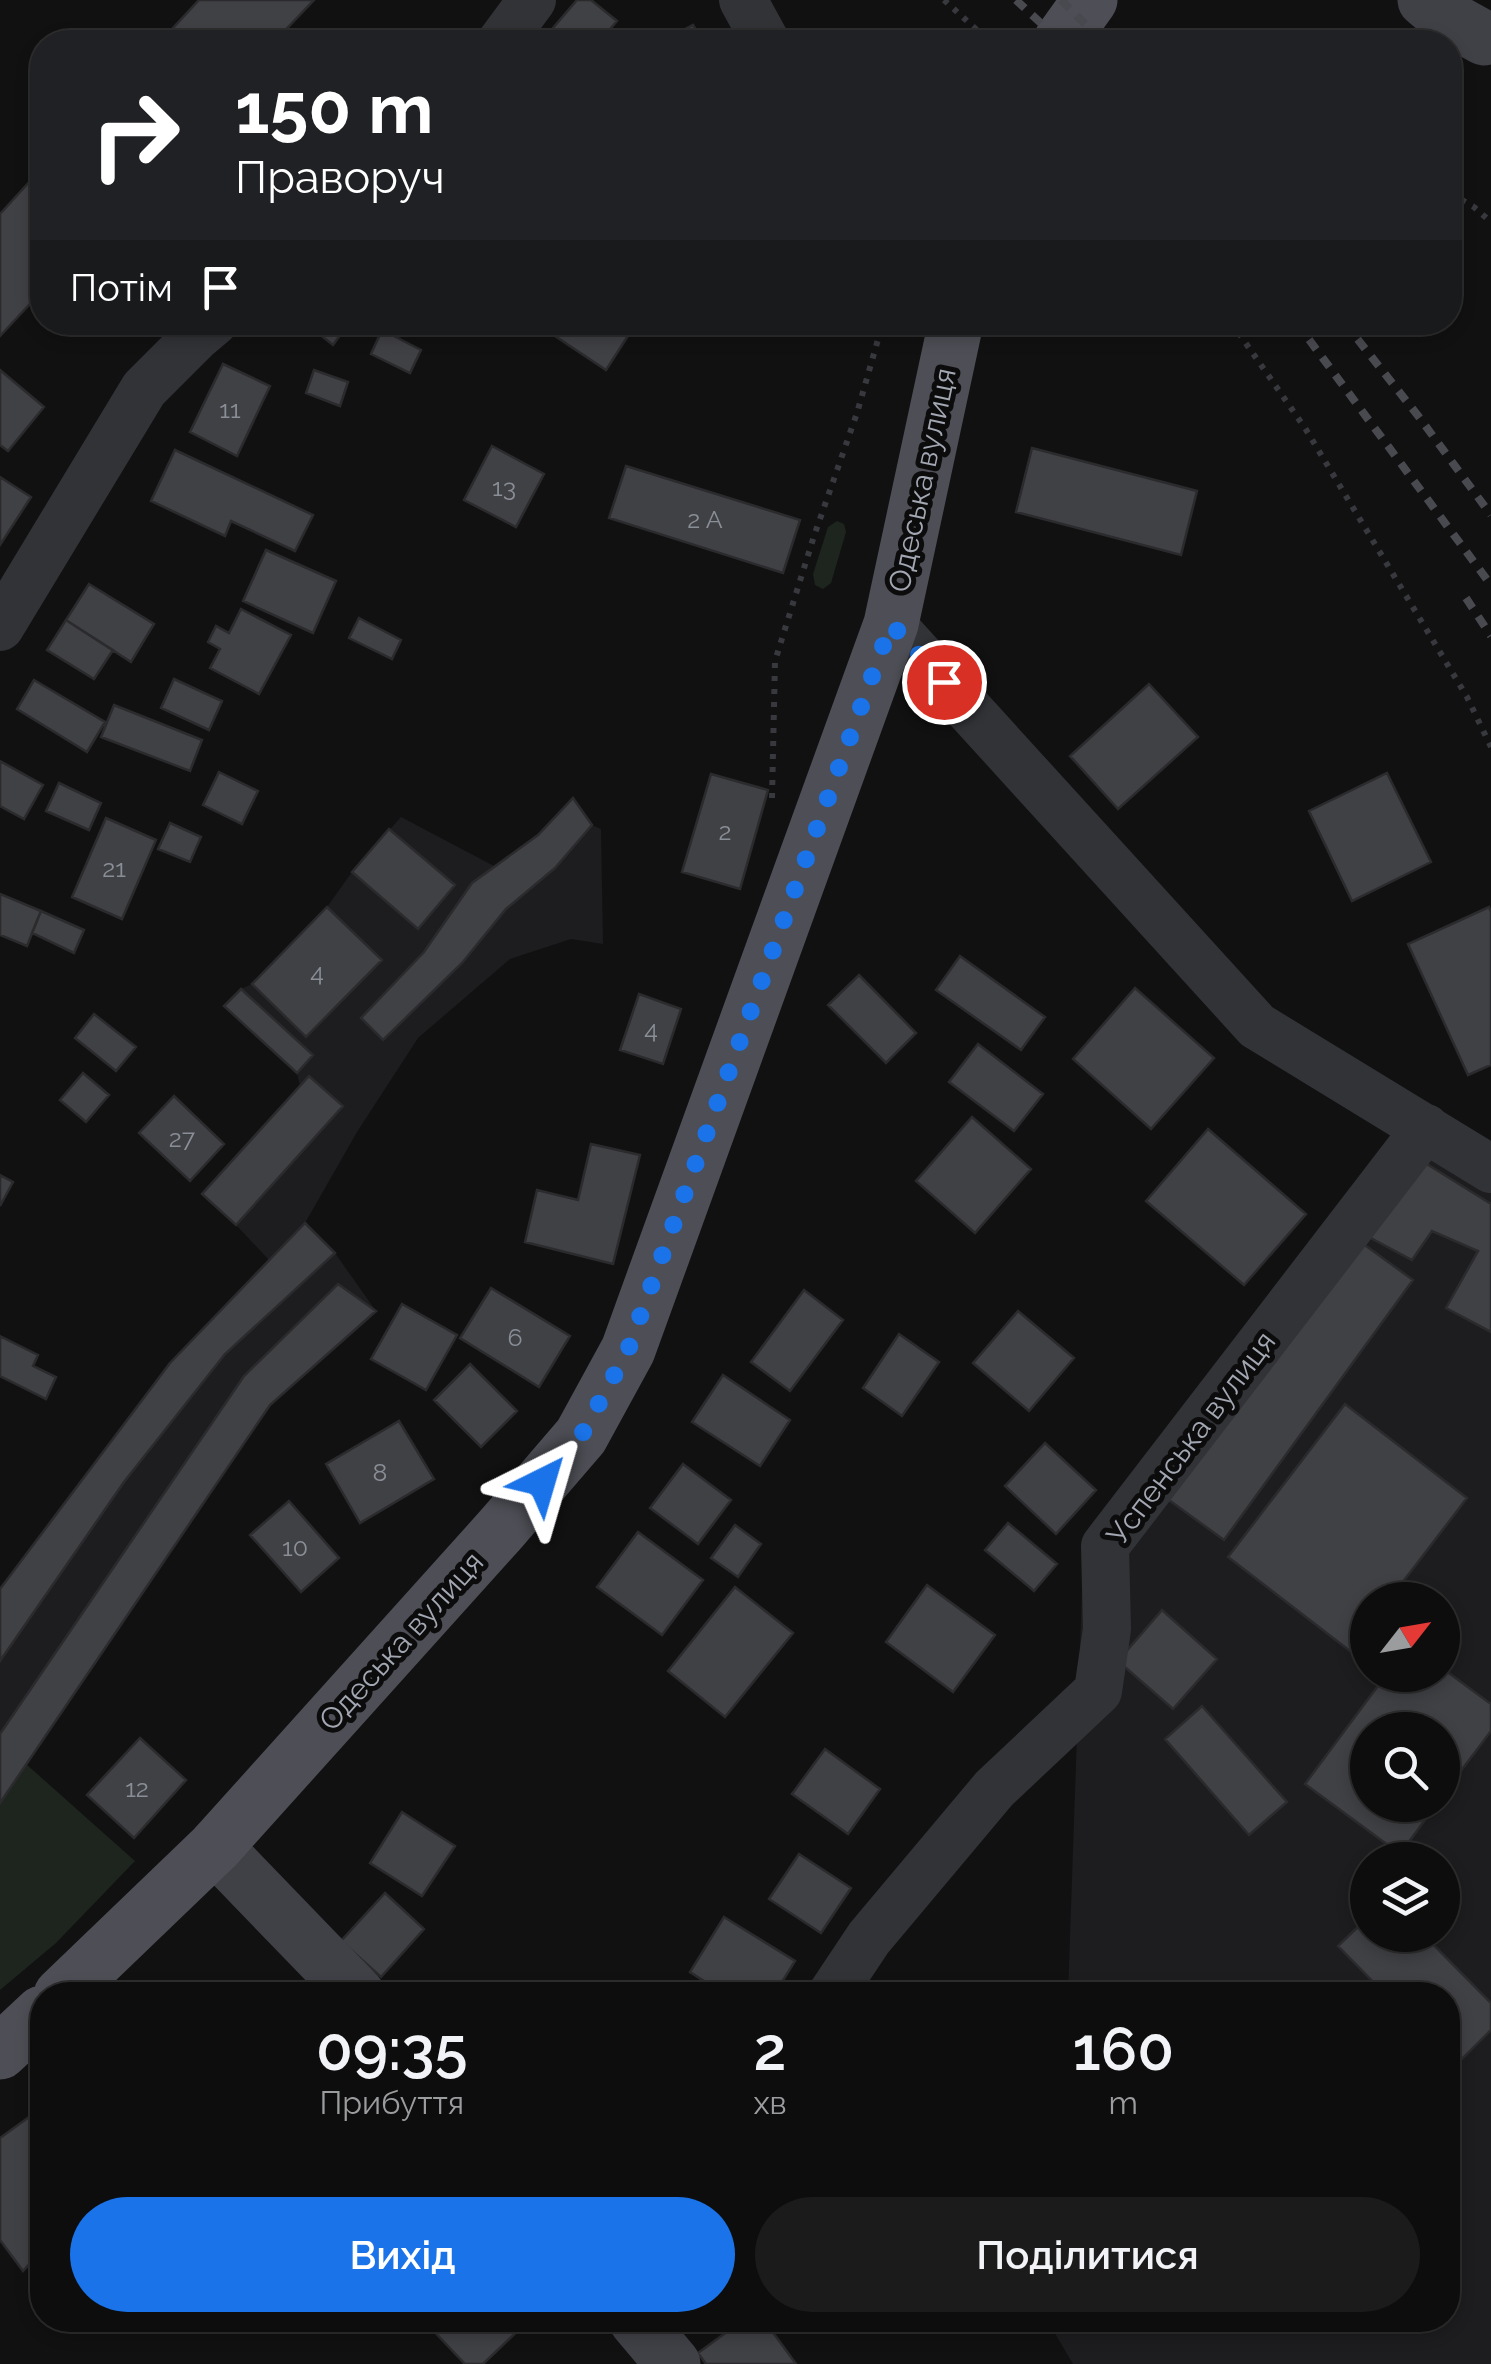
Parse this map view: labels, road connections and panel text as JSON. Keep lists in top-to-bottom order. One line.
{"streets":{"main road":["Одеська вулиця"],"street":["Успенська вулиця"]},"house_numbers":["11","13","2 А","2","21","4","4","27","6","8","10","12"],"north":"top right","page":{"turn":["150 m","Праворуч"],"then":"Потім","eta":["09:35","Прибуття","2","хв","160","m"],"buttons":["Вихід","Поділитися"]}}
